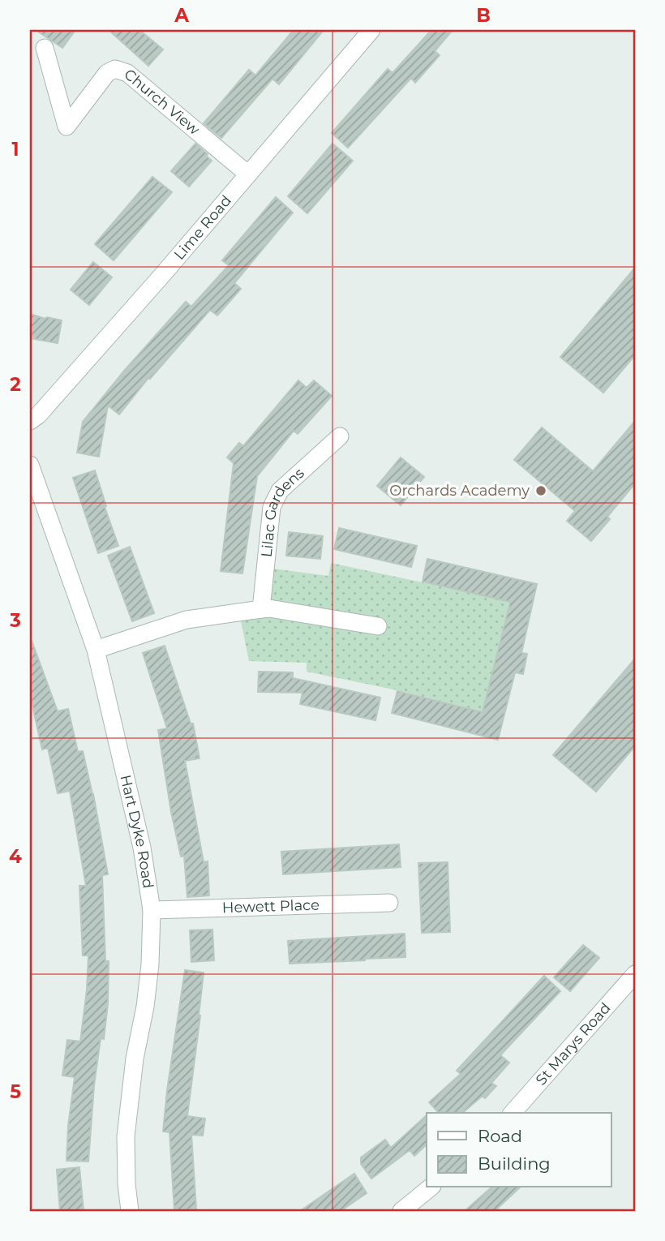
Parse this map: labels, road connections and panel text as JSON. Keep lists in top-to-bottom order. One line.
{"streets":{"street":["Church View","Lime Road","Lilac Gardens","Hart Dyke Road","Hewett Place","St Marys Road"]},"crossings":[["Church View","Lime Road"],["Hart Dyke Road","Hewett Place"]],"places":["Orchards Academy"],"legend":["Road","Building"],"grid":{"columns":["A","B"],"rows":["1","2","3","4","5"]}}
